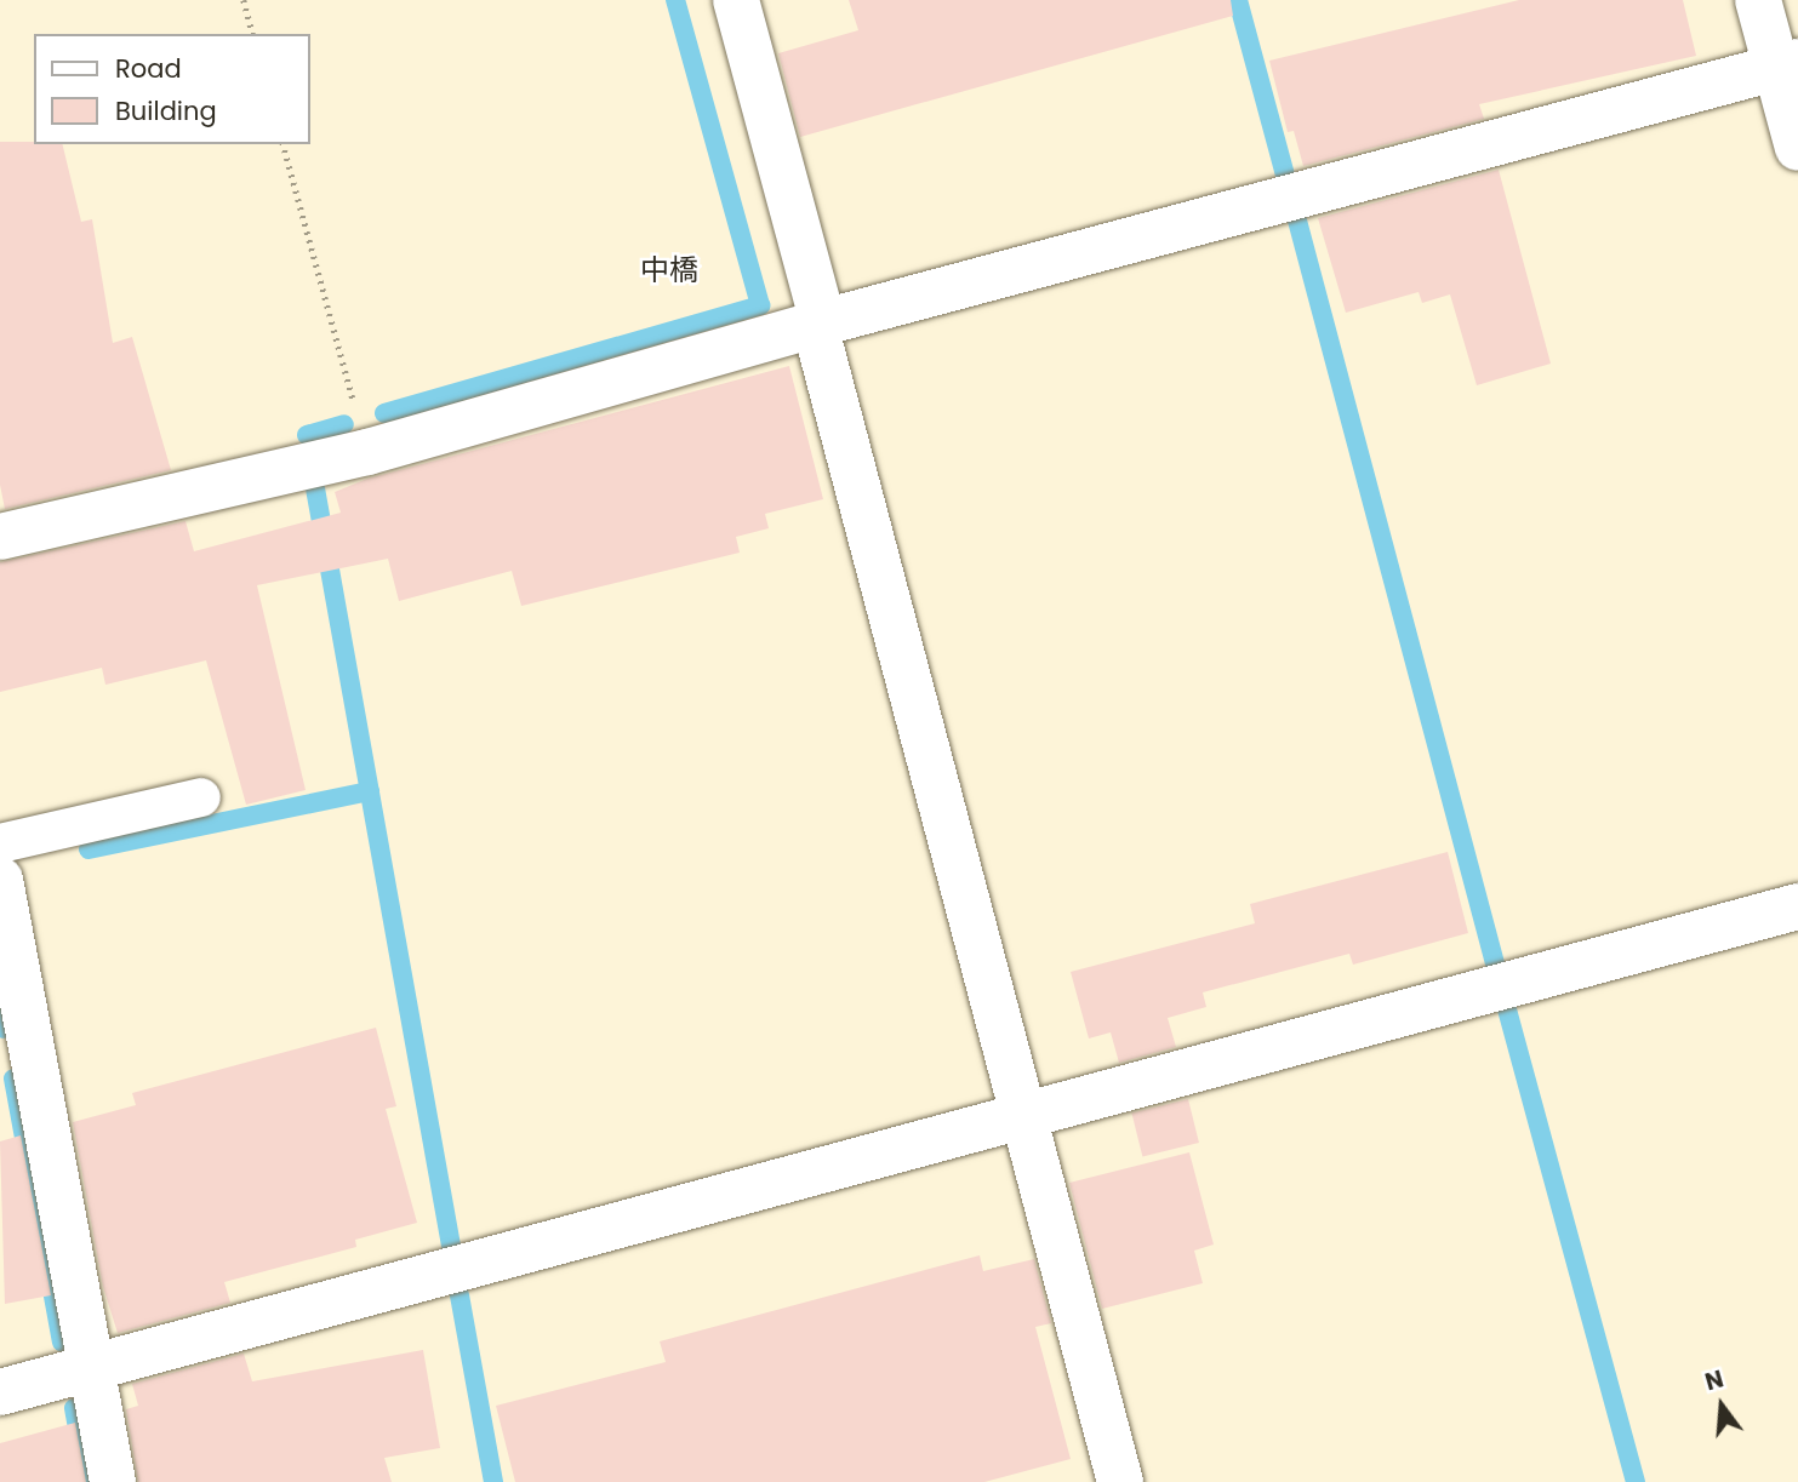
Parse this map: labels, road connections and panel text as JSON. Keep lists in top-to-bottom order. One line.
{"districts":["中橋"],"legend":["Road","Building"],"north":"top"}
